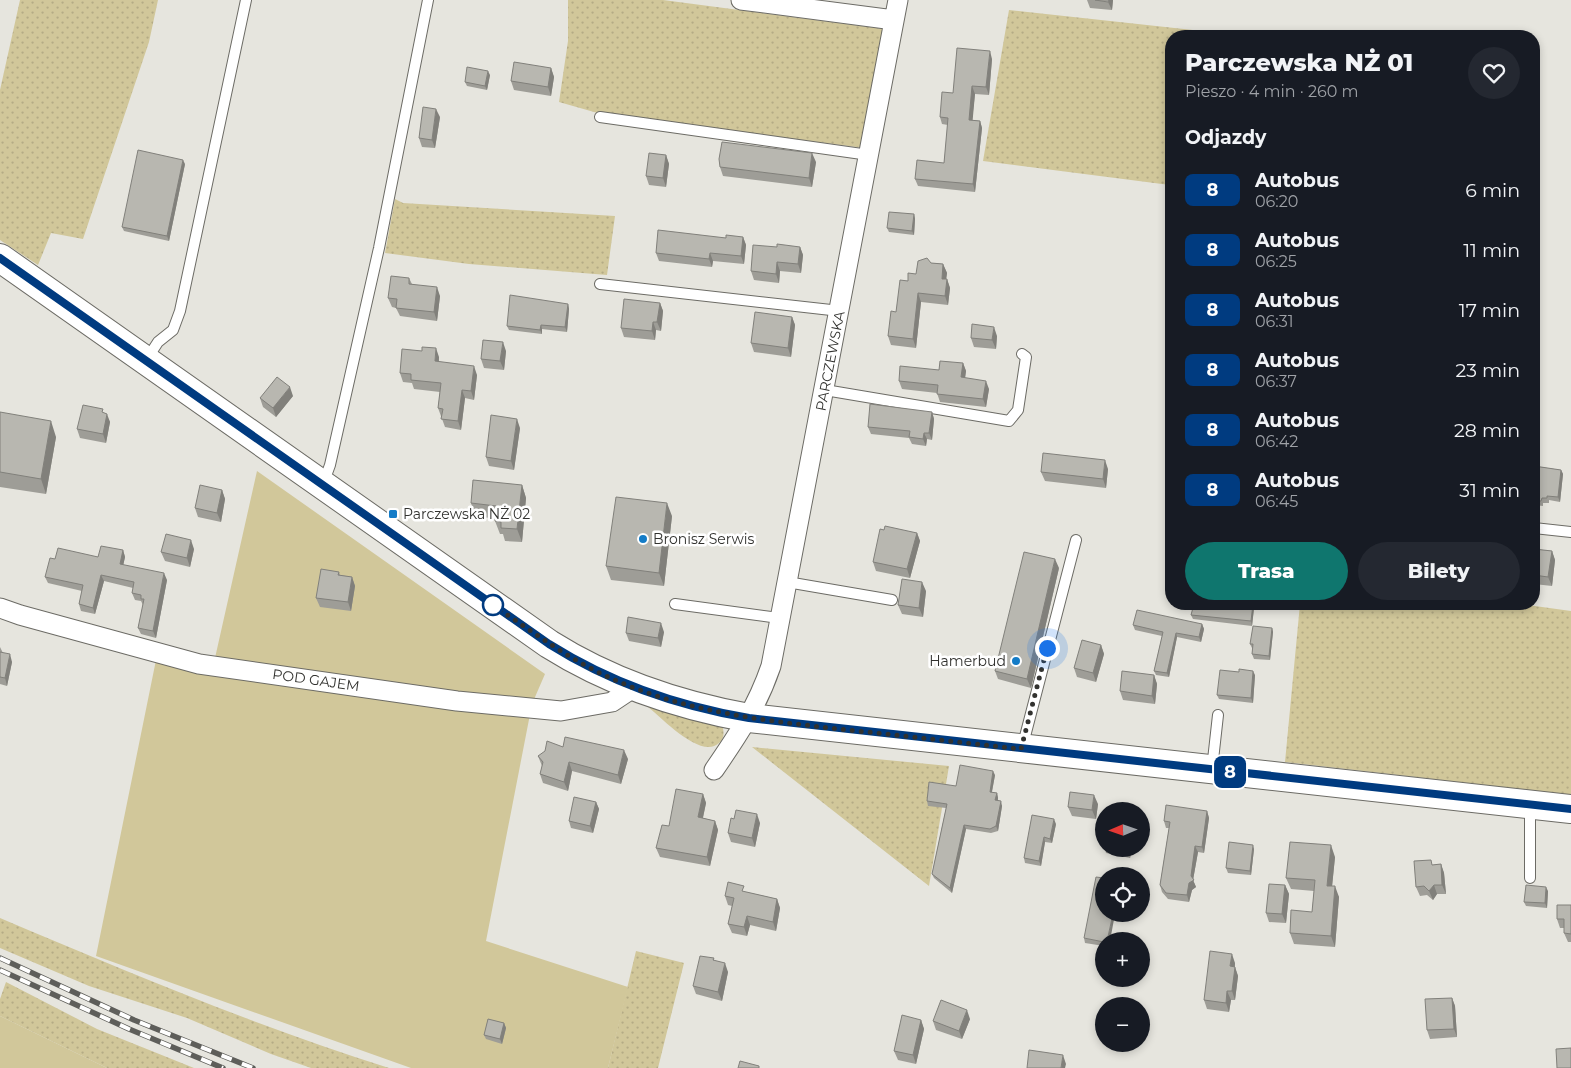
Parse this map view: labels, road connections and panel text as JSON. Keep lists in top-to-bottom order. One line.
{"streets":{"street":["PARCZEWSKA","POD GAJEM"]},"places":{"transit":["Parczewska NŻ 02"],"other":["Bronisz Serwis","Hamerbud"]},"lines":["bus line 8"],"north":"left","page":{"on_map":"8","heading":[["Parczewska NŻ 01","Pieszo · 4 min · 260 m"],"Odjazdy"],"list":[{"mark":"8","name":"Autobus","note":"06:20","value":"6 min"},{"mark":"8","name":"Autobus","note":"06:25","value":"11 min"},{"mark":"8","name":"Autobus","note":"06:31","value":"17 min"},{"mark":"8","name":"Autobus","note":"06:37","value":"23 min"},{"mark":"8","name":"Autobus","note":"06:42","value":"28 min"},{"mark":"8","name":"Autobus","note":"06:45","value":"31 min"}],"buttons":["Trasa","Bilety"],"map_buttons":["+","−"]}}
